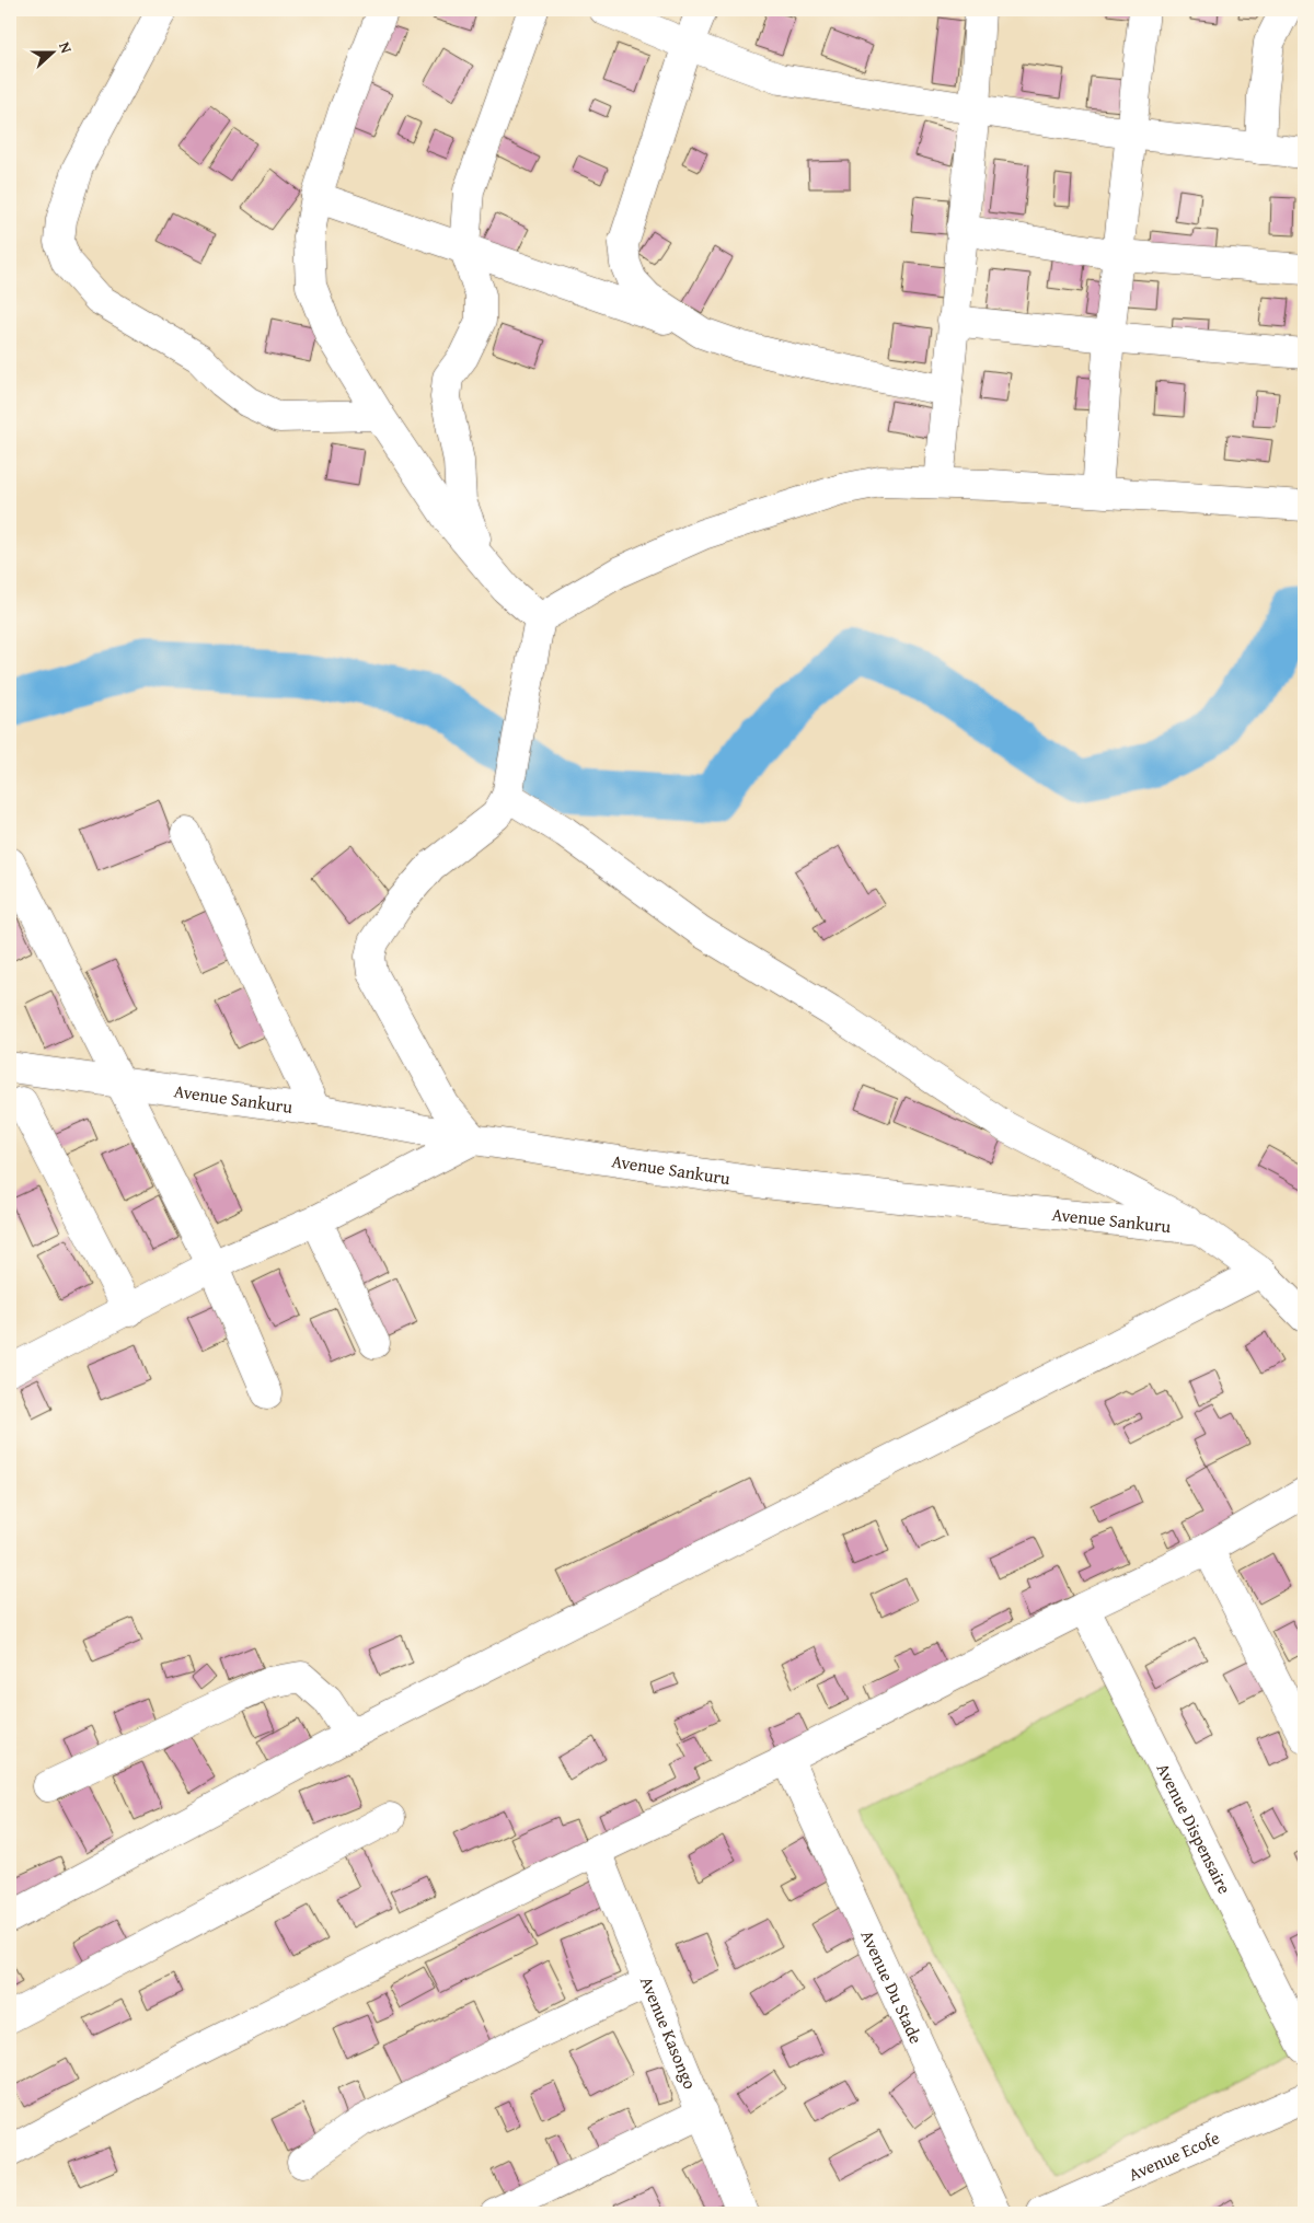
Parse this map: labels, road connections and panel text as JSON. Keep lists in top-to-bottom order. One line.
{"streets":{"street":["Avenue Sankuru","Avenue Dispensaire","Avenue Du Stade","Avenue Kasongo","Avenue Ecofe"]},"north":"right"}
